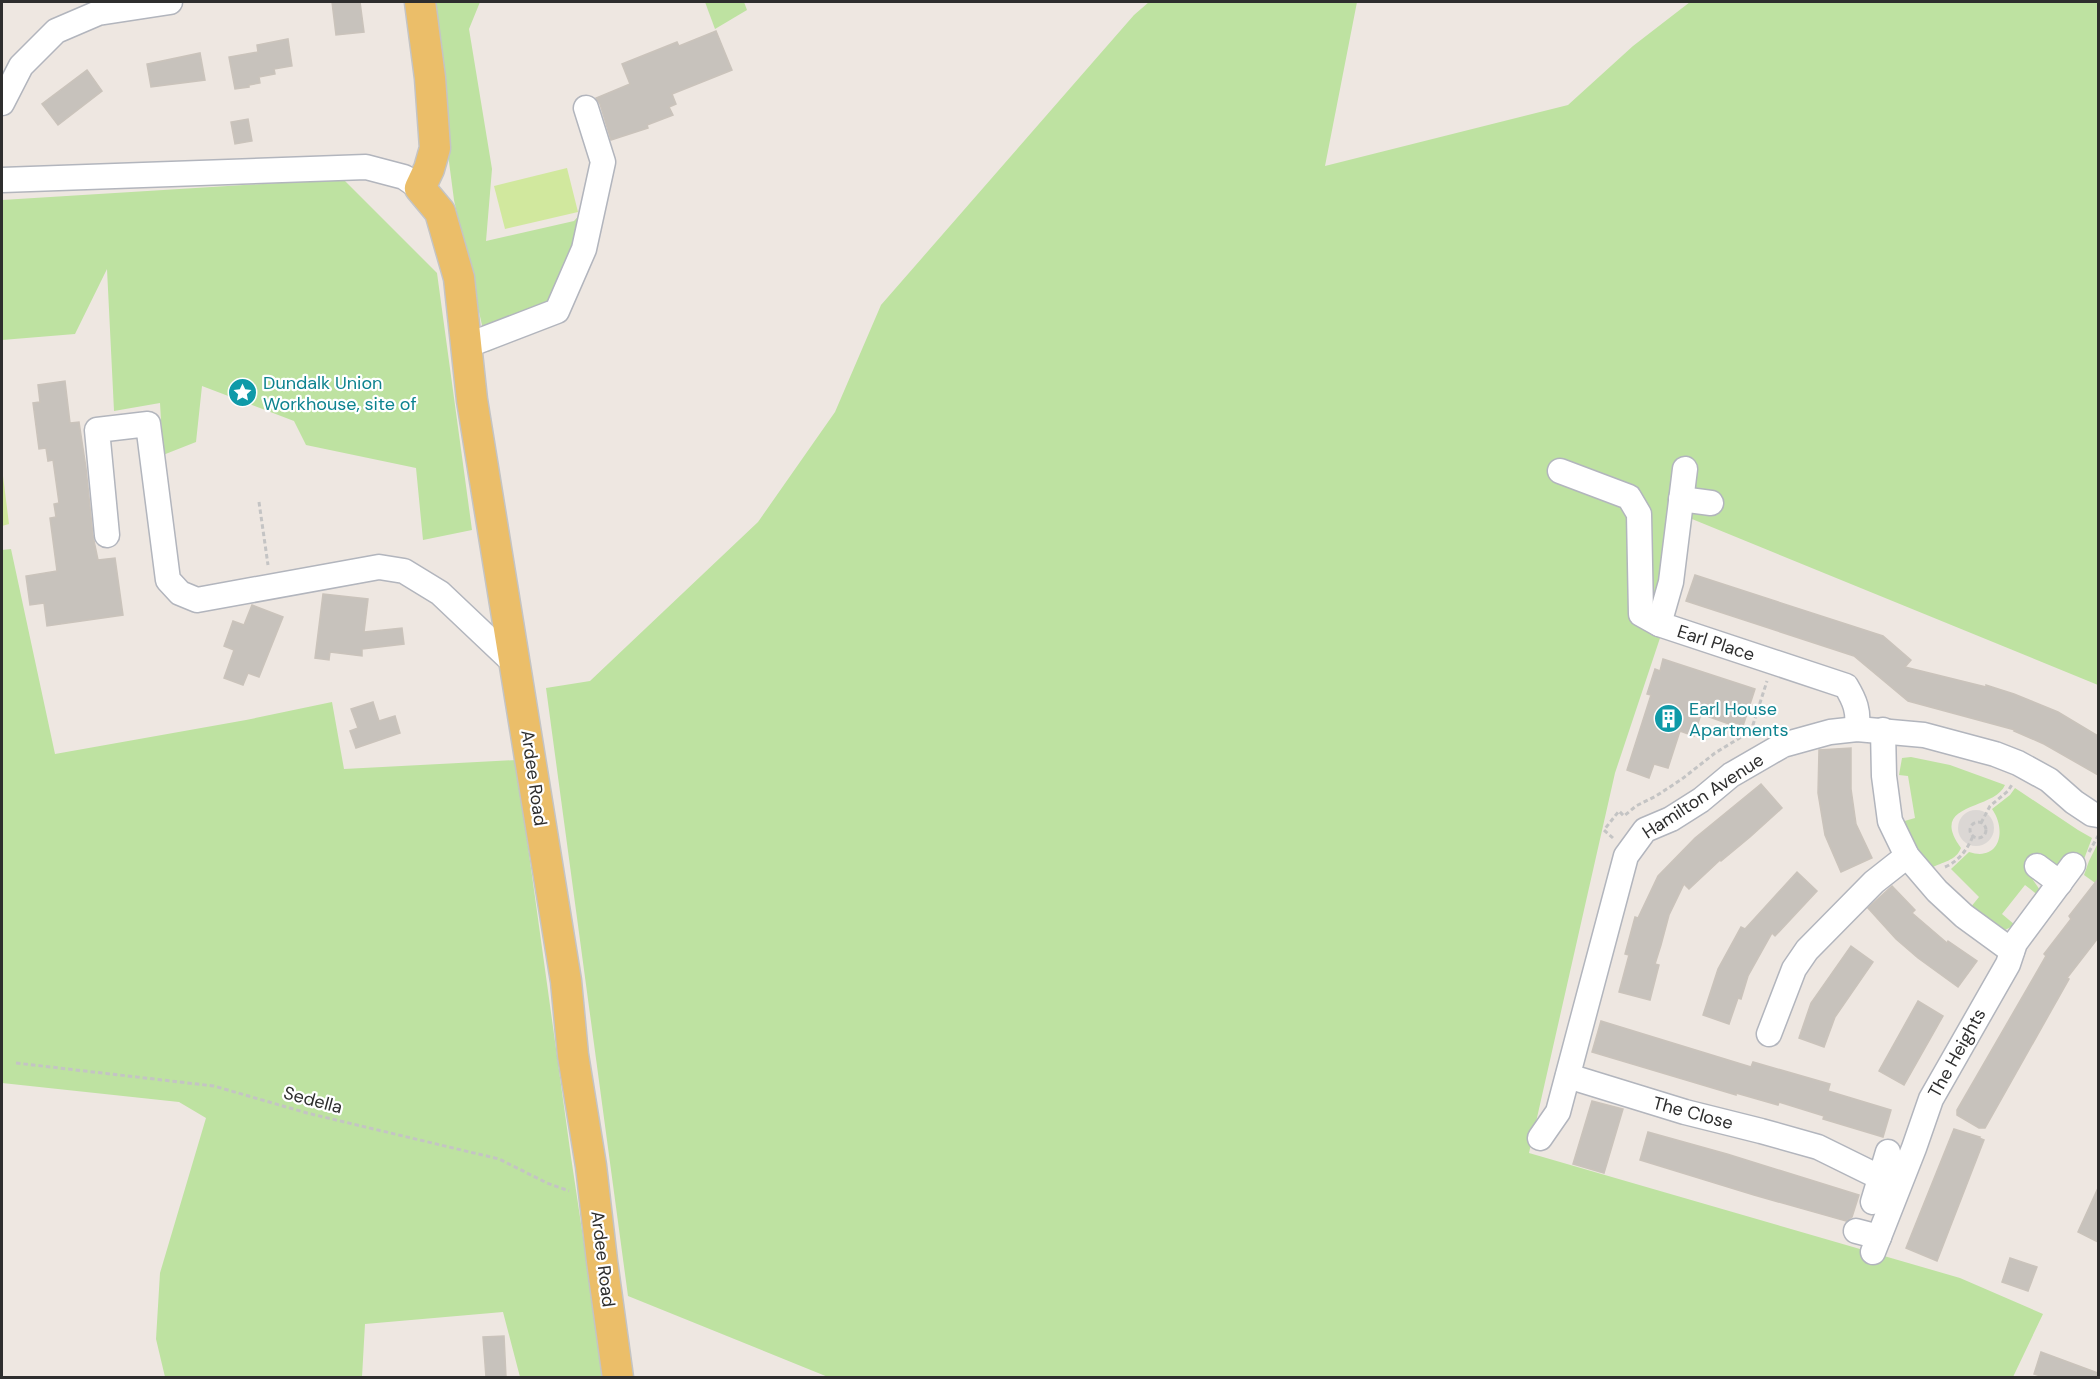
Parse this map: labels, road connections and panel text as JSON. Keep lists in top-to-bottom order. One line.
{"streets":{"main road":["Ardee Road"],"street":["Earl Place","Hamilton Avenue","The Heights","The Close"],"path":["Sedella"]},"crossings":[["Earl Place","Hamilton Avenue"],["Ardee Road","Sedella"],["Hamilton Avenue","The Close"]],"places":{"place":["Dundalk Union Workhouse, site of"],"building":["Earl House Apartments"]}}
